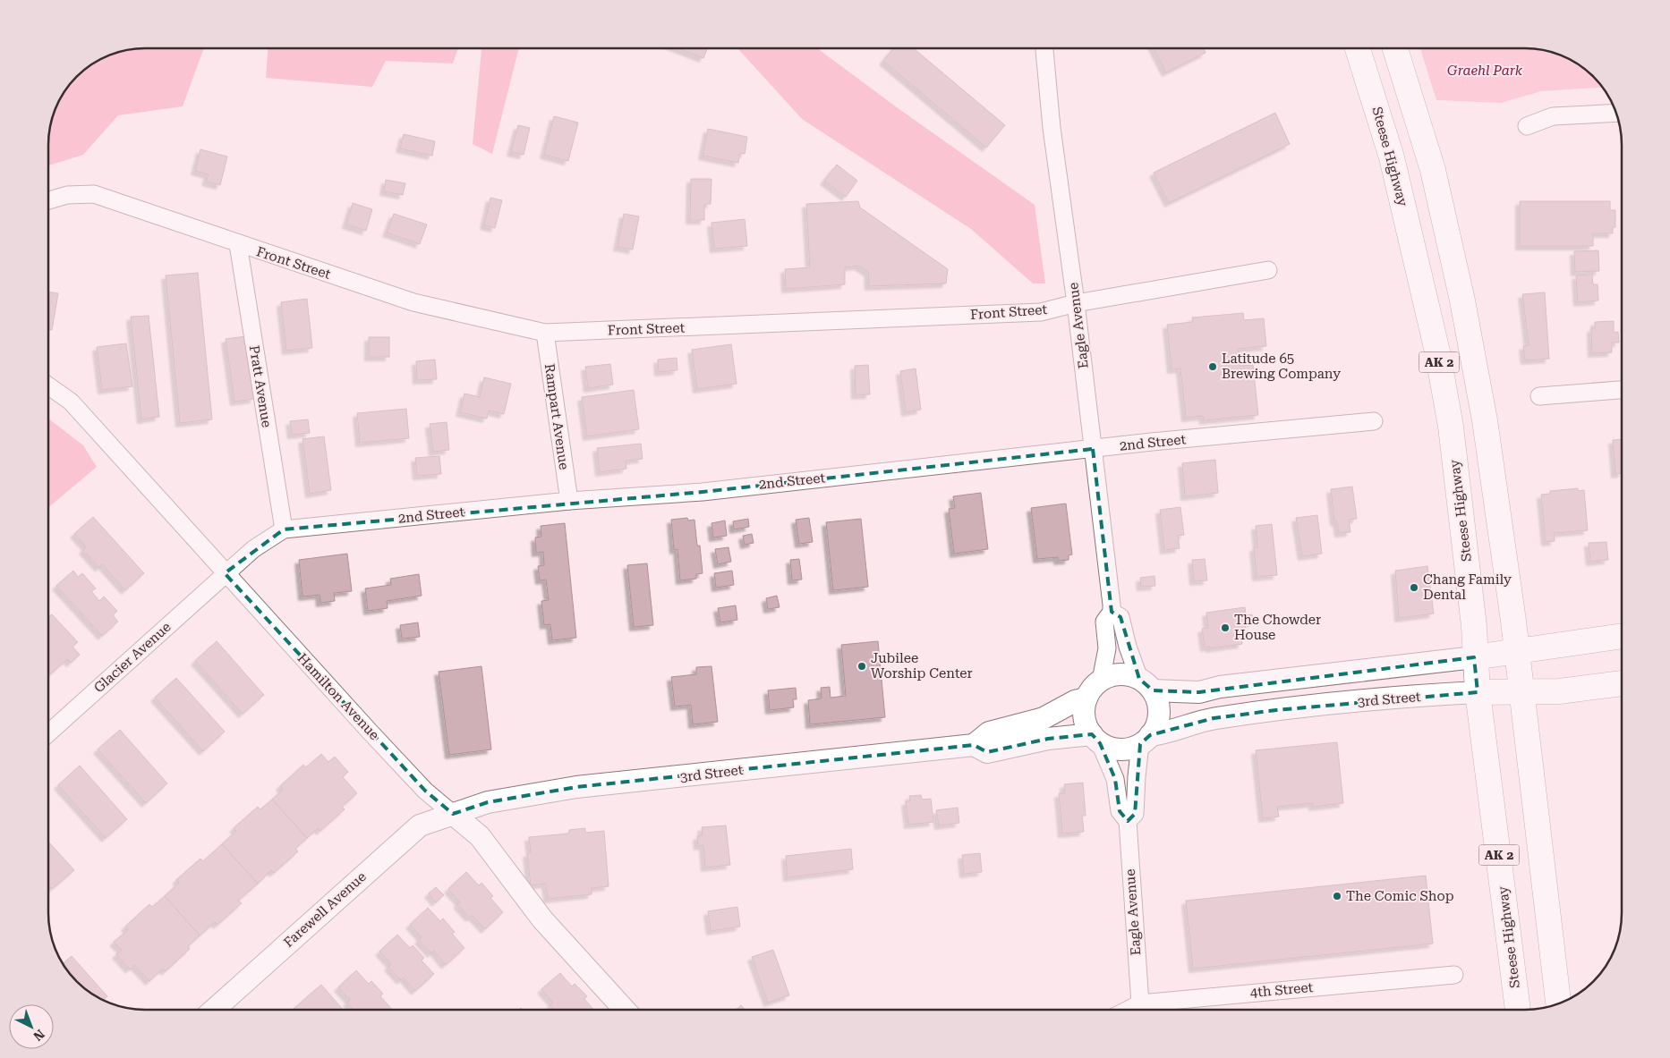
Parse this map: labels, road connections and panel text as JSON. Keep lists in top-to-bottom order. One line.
{"streets":{"main road":["Steese Highway","AK 2","3rd Street"],"street":["Front Street","Eagle Avenue","Pratt Avenue","Rampart Avenue","2nd Street","Glacier Avenue","Hamilton Avenue","Farewell Avenue","4th Street"]},"crossings":[["Steese Highway","3rd Street"],["Front Street","Eagle Avenue"],["Front Street","Pratt Avenue"],["Front Street","Rampart Avenue"],["Eagle Avenue","2nd Street"],["Eagle Avenue","3rd Street"],["Eagle Avenue","4th Street"],["AK 2","3rd Street"],["Pratt Avenue","2nd Street"],["Rampart Avenue","2nd Street"],["2nd Street","Glacier Avenue"],["2nd Street","Hamilton Avenue"],["Glacier Avenue","Hamilton Avenue"],["Hamilton Avenue","3rd Street"],["Hamilton Avenue","Farewell Avenue"],["3rd Street","Farewell Avenue"]],"parks":["Graehl Park"],"places":["Latitude 65 Brewing Company","Chang Family Dental","The Chowder House","Jubilee Worship Center","The Comic Shop"],"north":"bottom right"}
